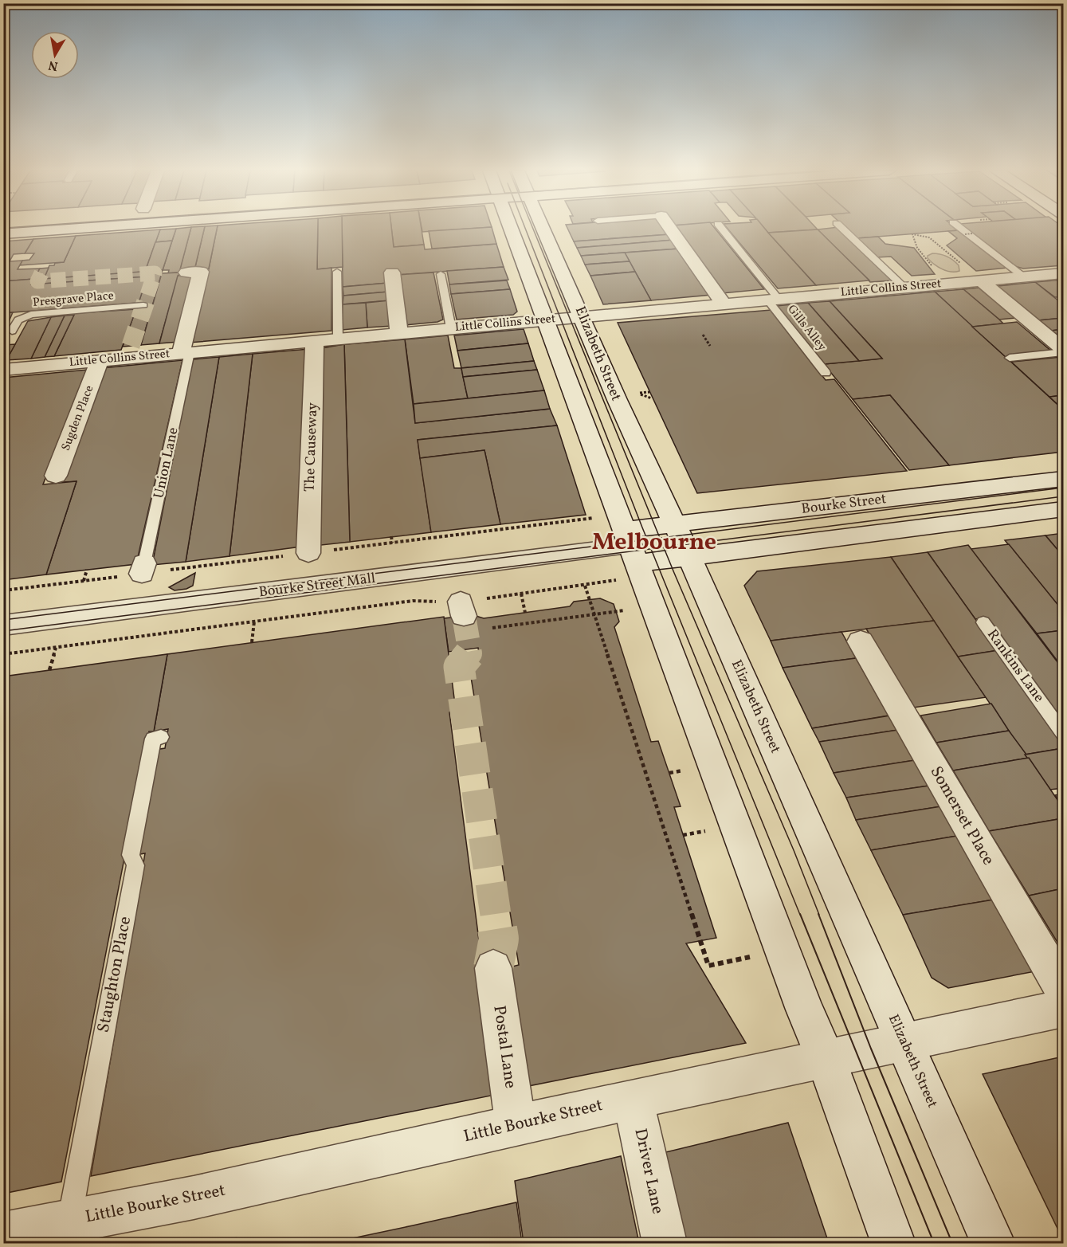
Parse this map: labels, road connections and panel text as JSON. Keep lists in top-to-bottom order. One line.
{"streets":{"street":["Little Collins Street","Elizabeth Street","Sugden Place","The Causeway","Bourke Street","Bourke Street Mall","Somerset Place","Postal Lane","Little Bourke Street","Driver Lane"],"lane":["Presgrave Place","Gills Alley","Union Lane","Rankins Lane","Staughton Place"]},"crossings":[["Little Collins Street","Gills Alley"],["Little Collins Street","Elizabeth Street"],["Little Collins Street","Sugden Place"],["Little Collins Street","The Causeway"],["Little Collins Street","Union Lane"],["Elizabeth Street","Bourke Street"],["Elizabeth Street","Little Bourke Street"],["Bourke Street","Bourke Street Mall"],["Staughton Place","Little Bourke Street"],["Postal Lane","Little Bourke Street"],["Little Bourke Street","Driver Lane"]],"districts":["Melbourne"],"north":"bottom"}
